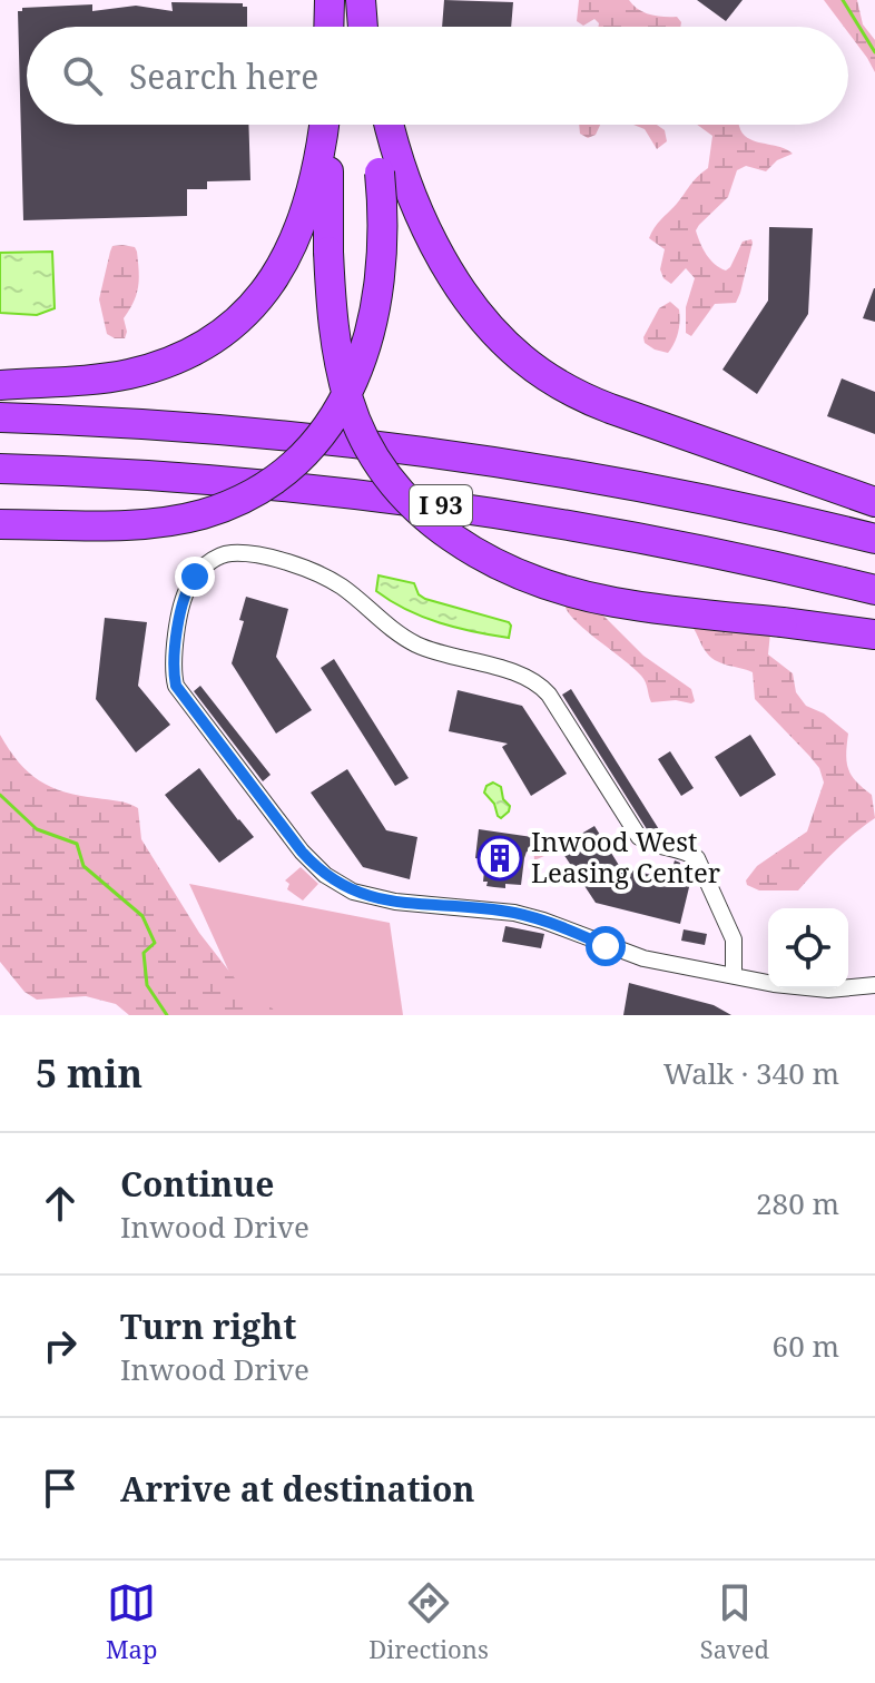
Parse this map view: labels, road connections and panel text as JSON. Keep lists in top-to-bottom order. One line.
{"streets":{"highway":["I 93"]},"places":{"building":["Inwood West Leasing Center"]},"page":{"search":"Search here","heading":["5 min","Walk · 340 m"],"list":[["Continue","Inwood Drive","280 m"],["Turn right","Inwood Drive","60 m"],"Arrive at destination"],"nav":["Map","Directions","Saved"]}}
